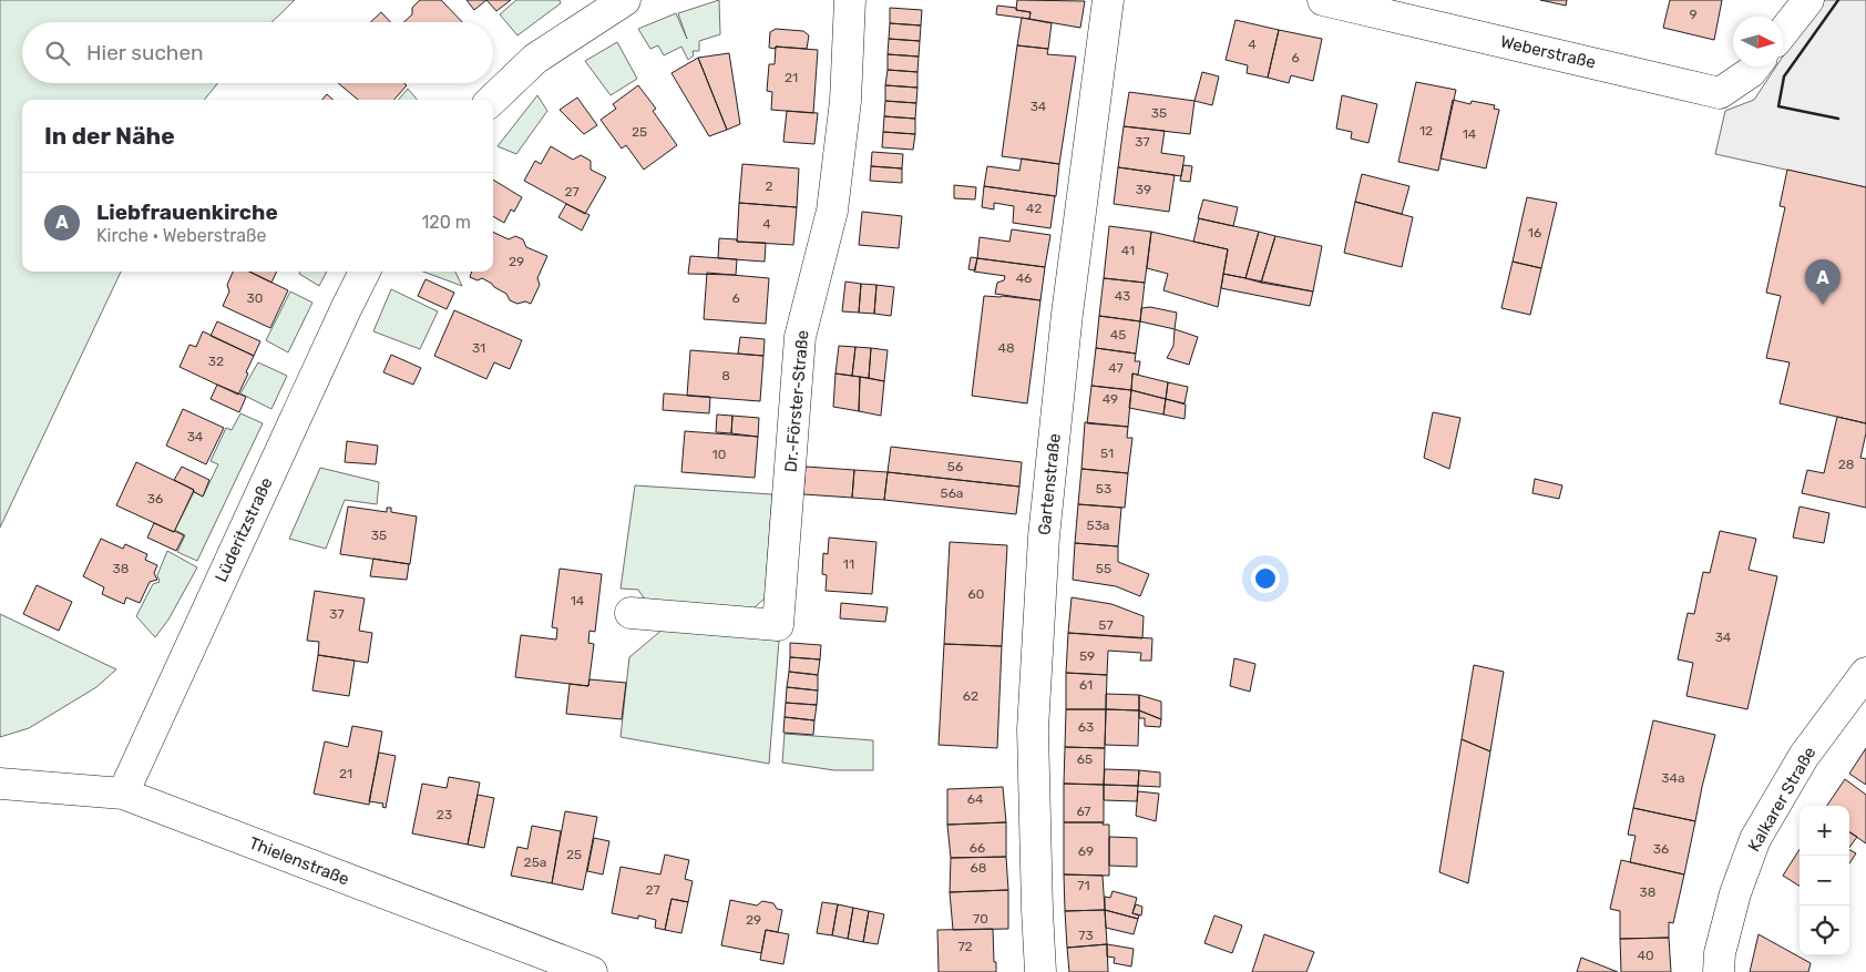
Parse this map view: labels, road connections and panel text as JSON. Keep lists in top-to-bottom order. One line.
{"streets":{"street":["Weberstraße","Dr.-Förster-Straße","Gartenstraße","Lüderitzstraße","Kalkarer Straße","Thielenstraße"]},"crossings":[["Lüderitzstraße","Thielenstraße"]],"house_numbers":["9","4","6","21","34","35","12","25","14","37","2","39","27","42","4","16","41","29","46","43","30","6","45","31","48","32","47","8","49","34","51","10","28","56","53","56a","36","53a","35","11","38","55","60","14","37","57","34","59","61","62","63","65","21","34a","64","67","23","66","36","69","25","25a","68","71","27","38","70","29","73","72","40"],"north":"right","page":{"search":"Hier suchen","heading":"In der Nähe","list":[{"mark":"A","name":"Liebfrauenkirche","note":"Kirche · Weberstraße","value":"120 m"}],"pins":"A","map_buttons":["+","−"]}}
